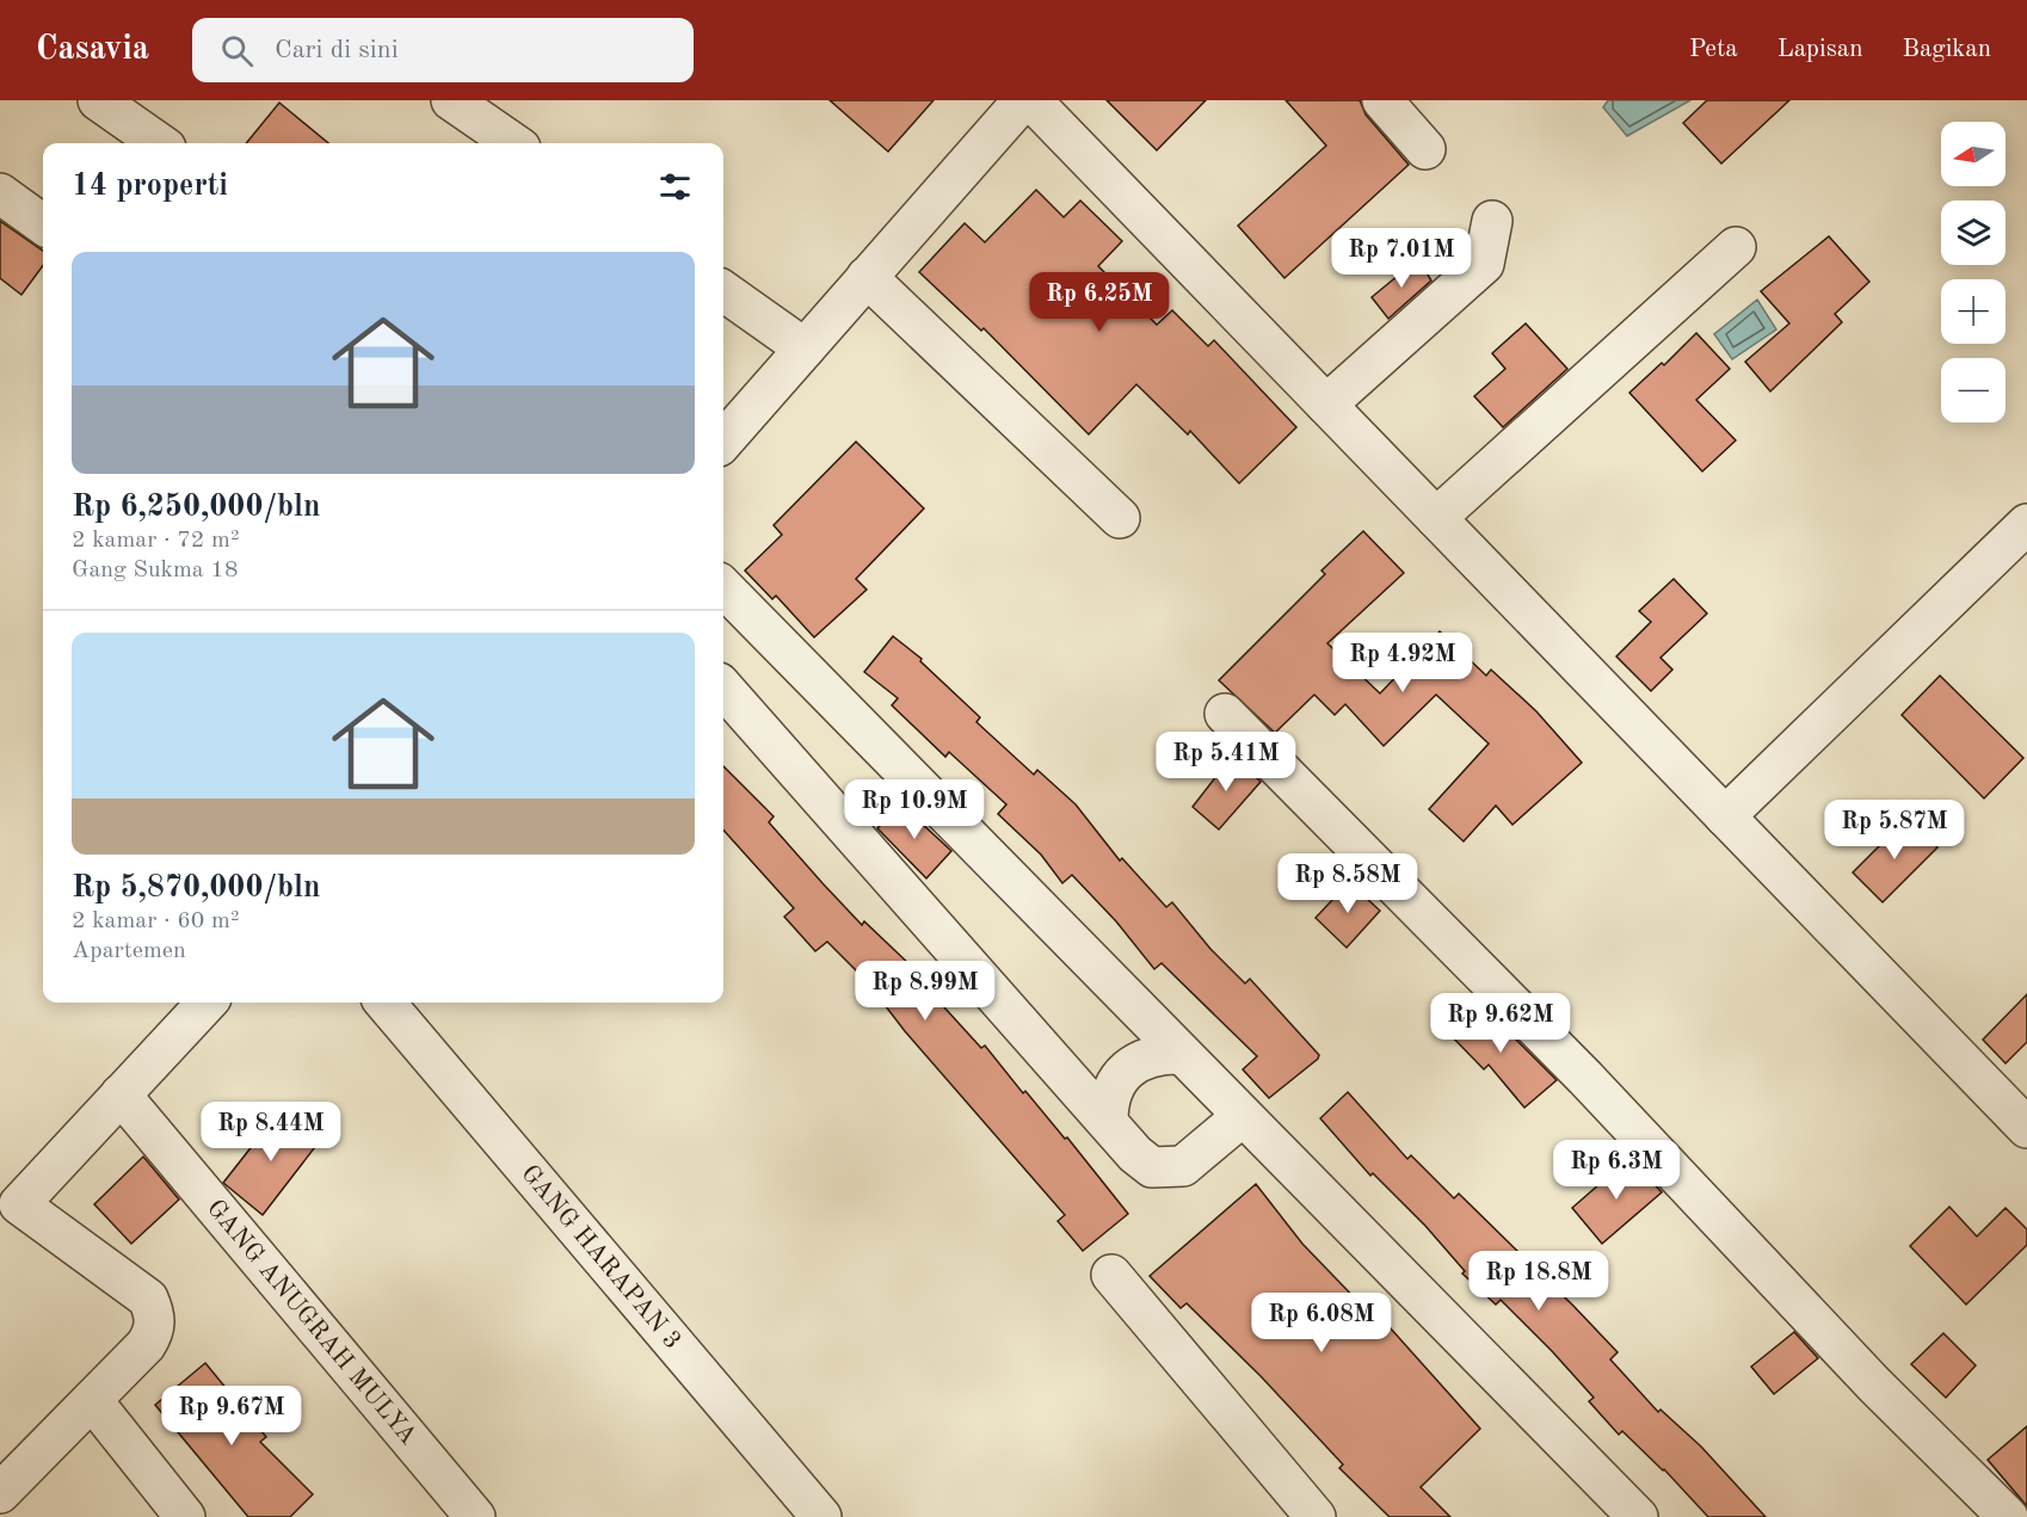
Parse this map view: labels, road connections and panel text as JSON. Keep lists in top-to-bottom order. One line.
{"streets":{"street":["GANG HARAPAN 3","GANG ANUGRAH MULYA"]},"north":"left","page":{"header":"Casavia","search":"Cari di sini","nav":["Peta","Lapisan","Bagikan"],"map_buttons":["+","−"],"heading":"14 properti","price":["Rp 7.01M","Rp 6.25M","Rp 4.92M","Rp 5.41M","Rp 10.9M","Rp 5.87M","Rp 8.58M","Rp 8.99M","Rp 9.62M","Rp 8.44M","Rp 6.3M","Rp 18.8M","Rp 6.08M","Rp 9.67M"],"list":[{"name":"Rp 6,250,000/bln","note":"2 kamar · 72 m² · Gang Sukma 18"},{"name":"Rp 5,870,000/bln","note":"2 kamar · 60 m² · Apartemen"}]}}
